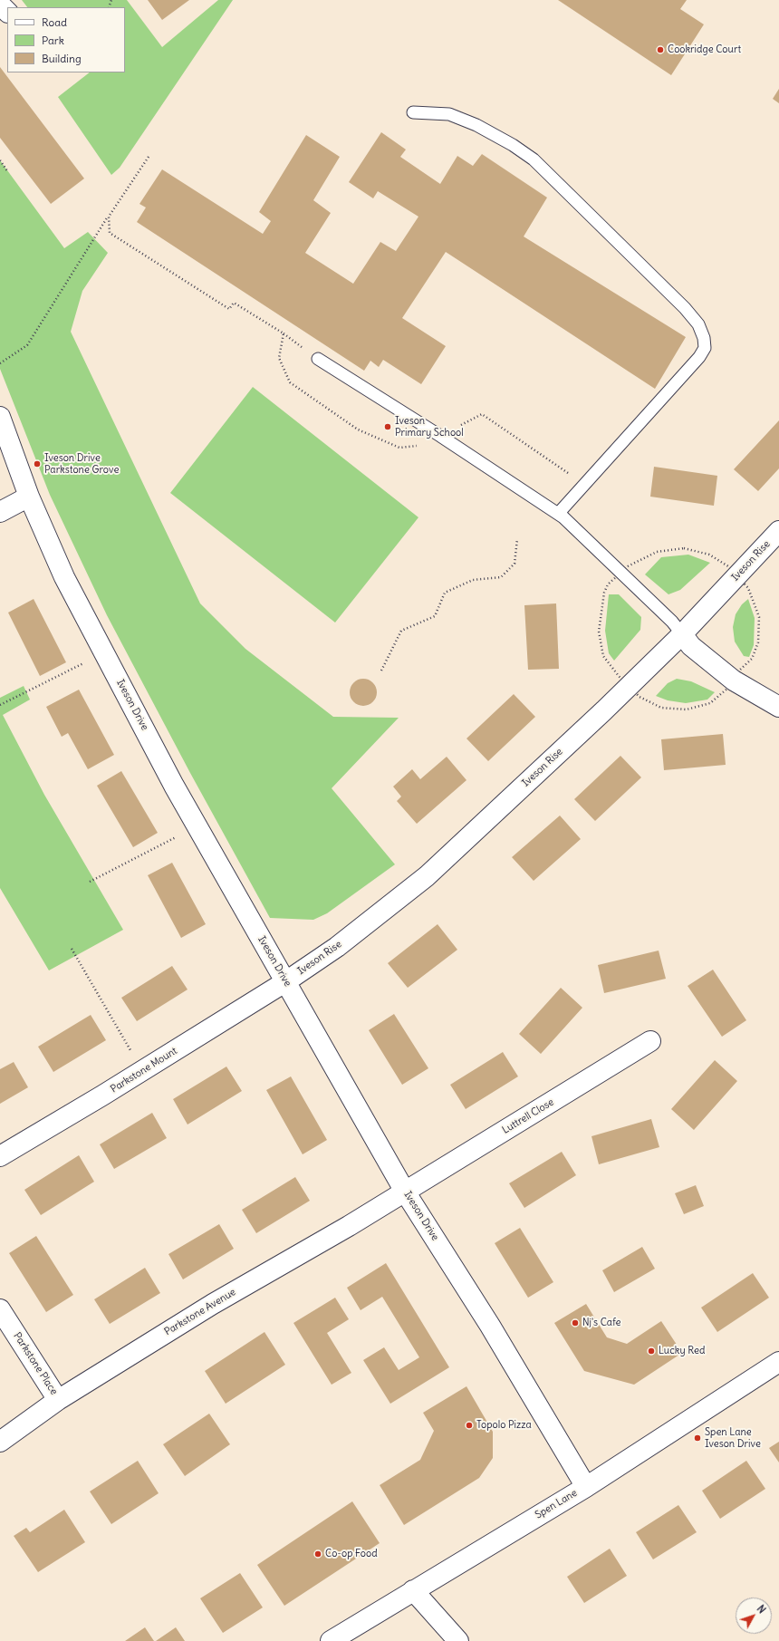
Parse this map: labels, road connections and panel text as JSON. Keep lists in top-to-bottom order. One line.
{"streets":{"street":["Iveson Rise","Iveson Drive","Parkstone Mount","Luttrell Close","Parkstone Avenue","Parkstone Place","Spen Lane"]},"crossings":[["Iveson Rise","Iveson Drive"],["Iveson Rise","Parkstone Mount"],["Iveson Drive","Parkstone Mount"],["Iveson Drive","Luttrell Close"],["Iveson Drive","Parkstone Avenue"],["Iveson Drive","Spen Lane"],["Luttrell Close","Parkstone Avenue"],["Parkstone Avenue","Parkstone Place"]],"places":["Cookridge Court","Iveson Primary School","Iveson Drive Parkstone Grove","Nj's Cafe","Lucky Red","Topolo Pizza","Spen Lane Iveson Drive","Co-op Food"],"legend":["Road","Park","Building"],"north":"top right"}
